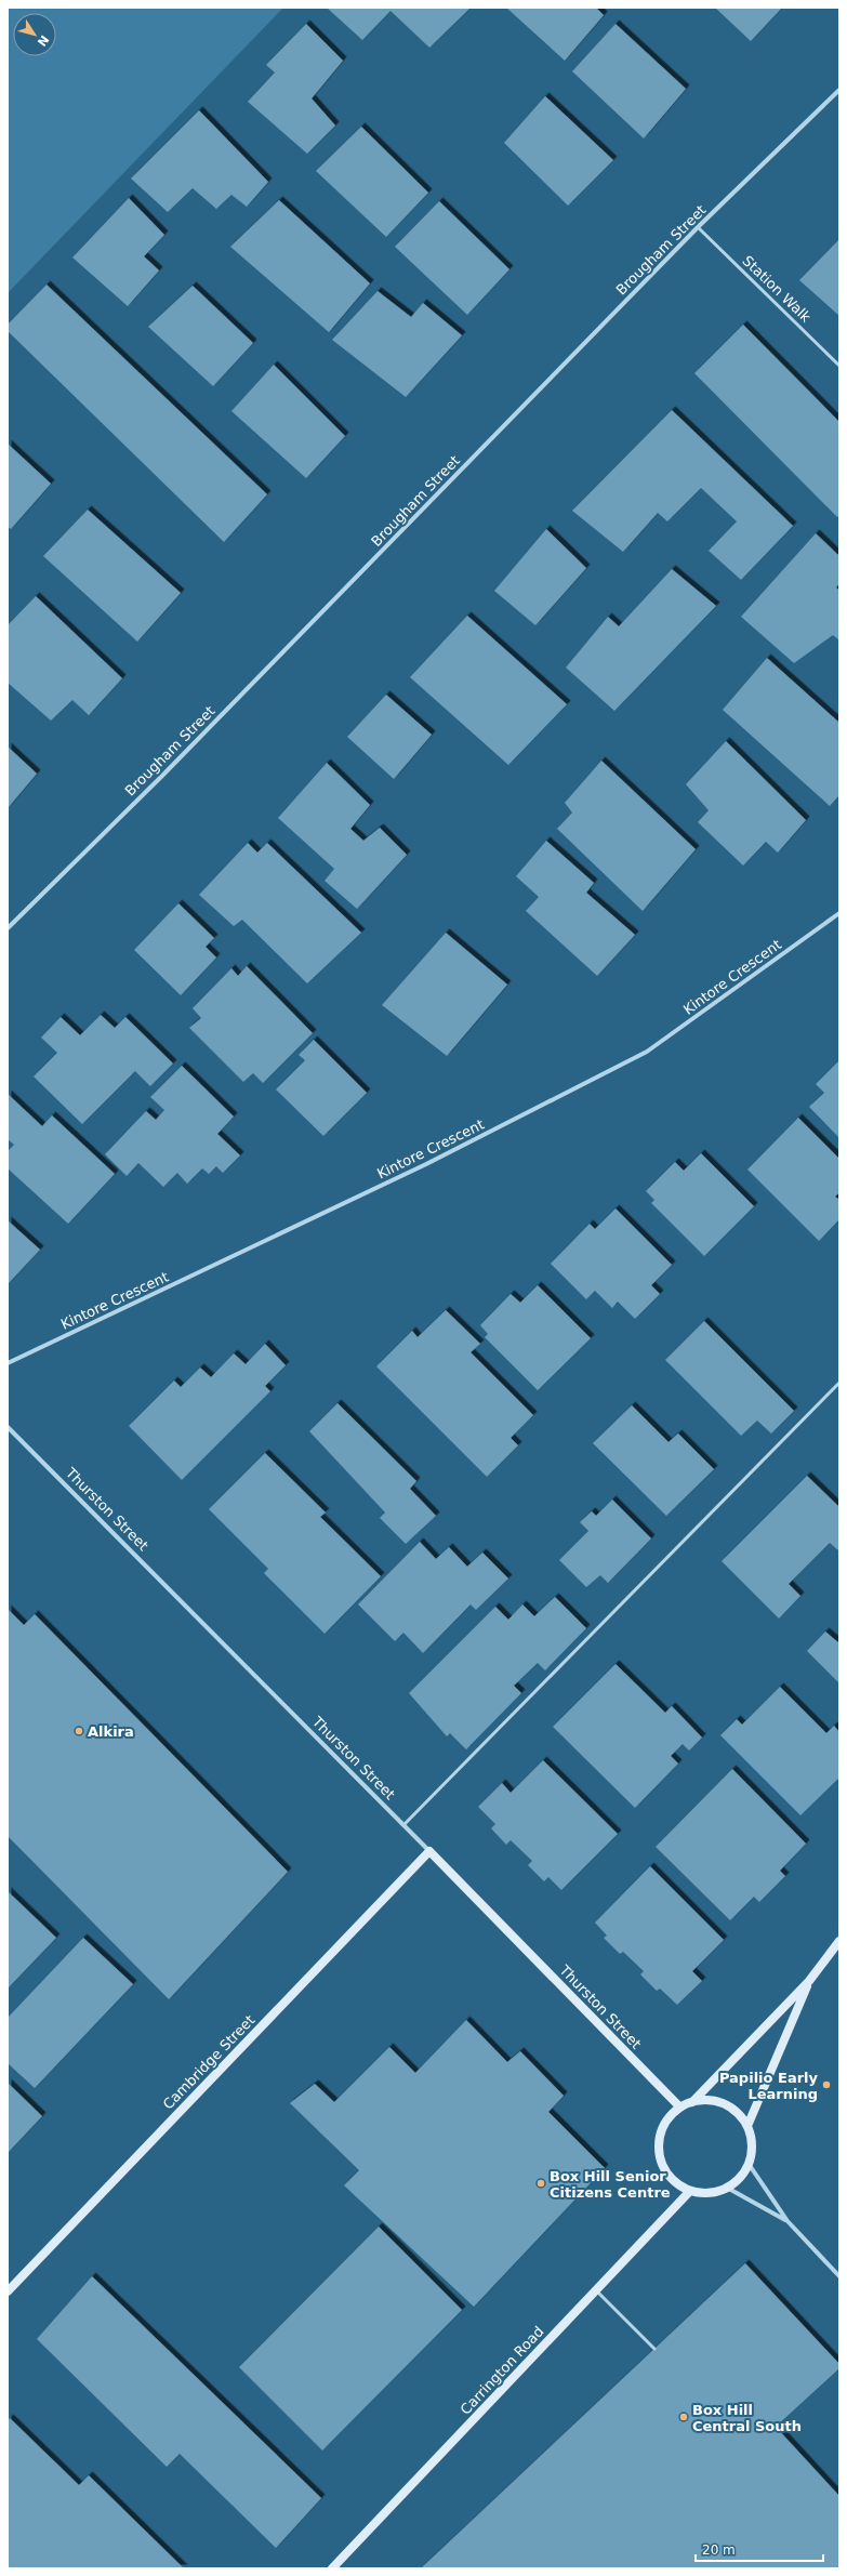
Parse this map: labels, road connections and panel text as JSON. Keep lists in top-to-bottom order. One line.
{"streets":{"street":["Brougham Street","Kintore Crescent","Thurston Street","Cambridge Street","Carrington Road"],"lane":["Station Walk"]},"crossings":[["Brougham Street","Station Walk"],["Thurston Street","Cambridge Street"],["Thurston Street","Carrington Road"]],"places":["Alkira","Papilio Early Learning","Box Hill Senior Citizens Centre","Box Hill Central South"],"scale_bar":"20 m","north":"bottom right"}
